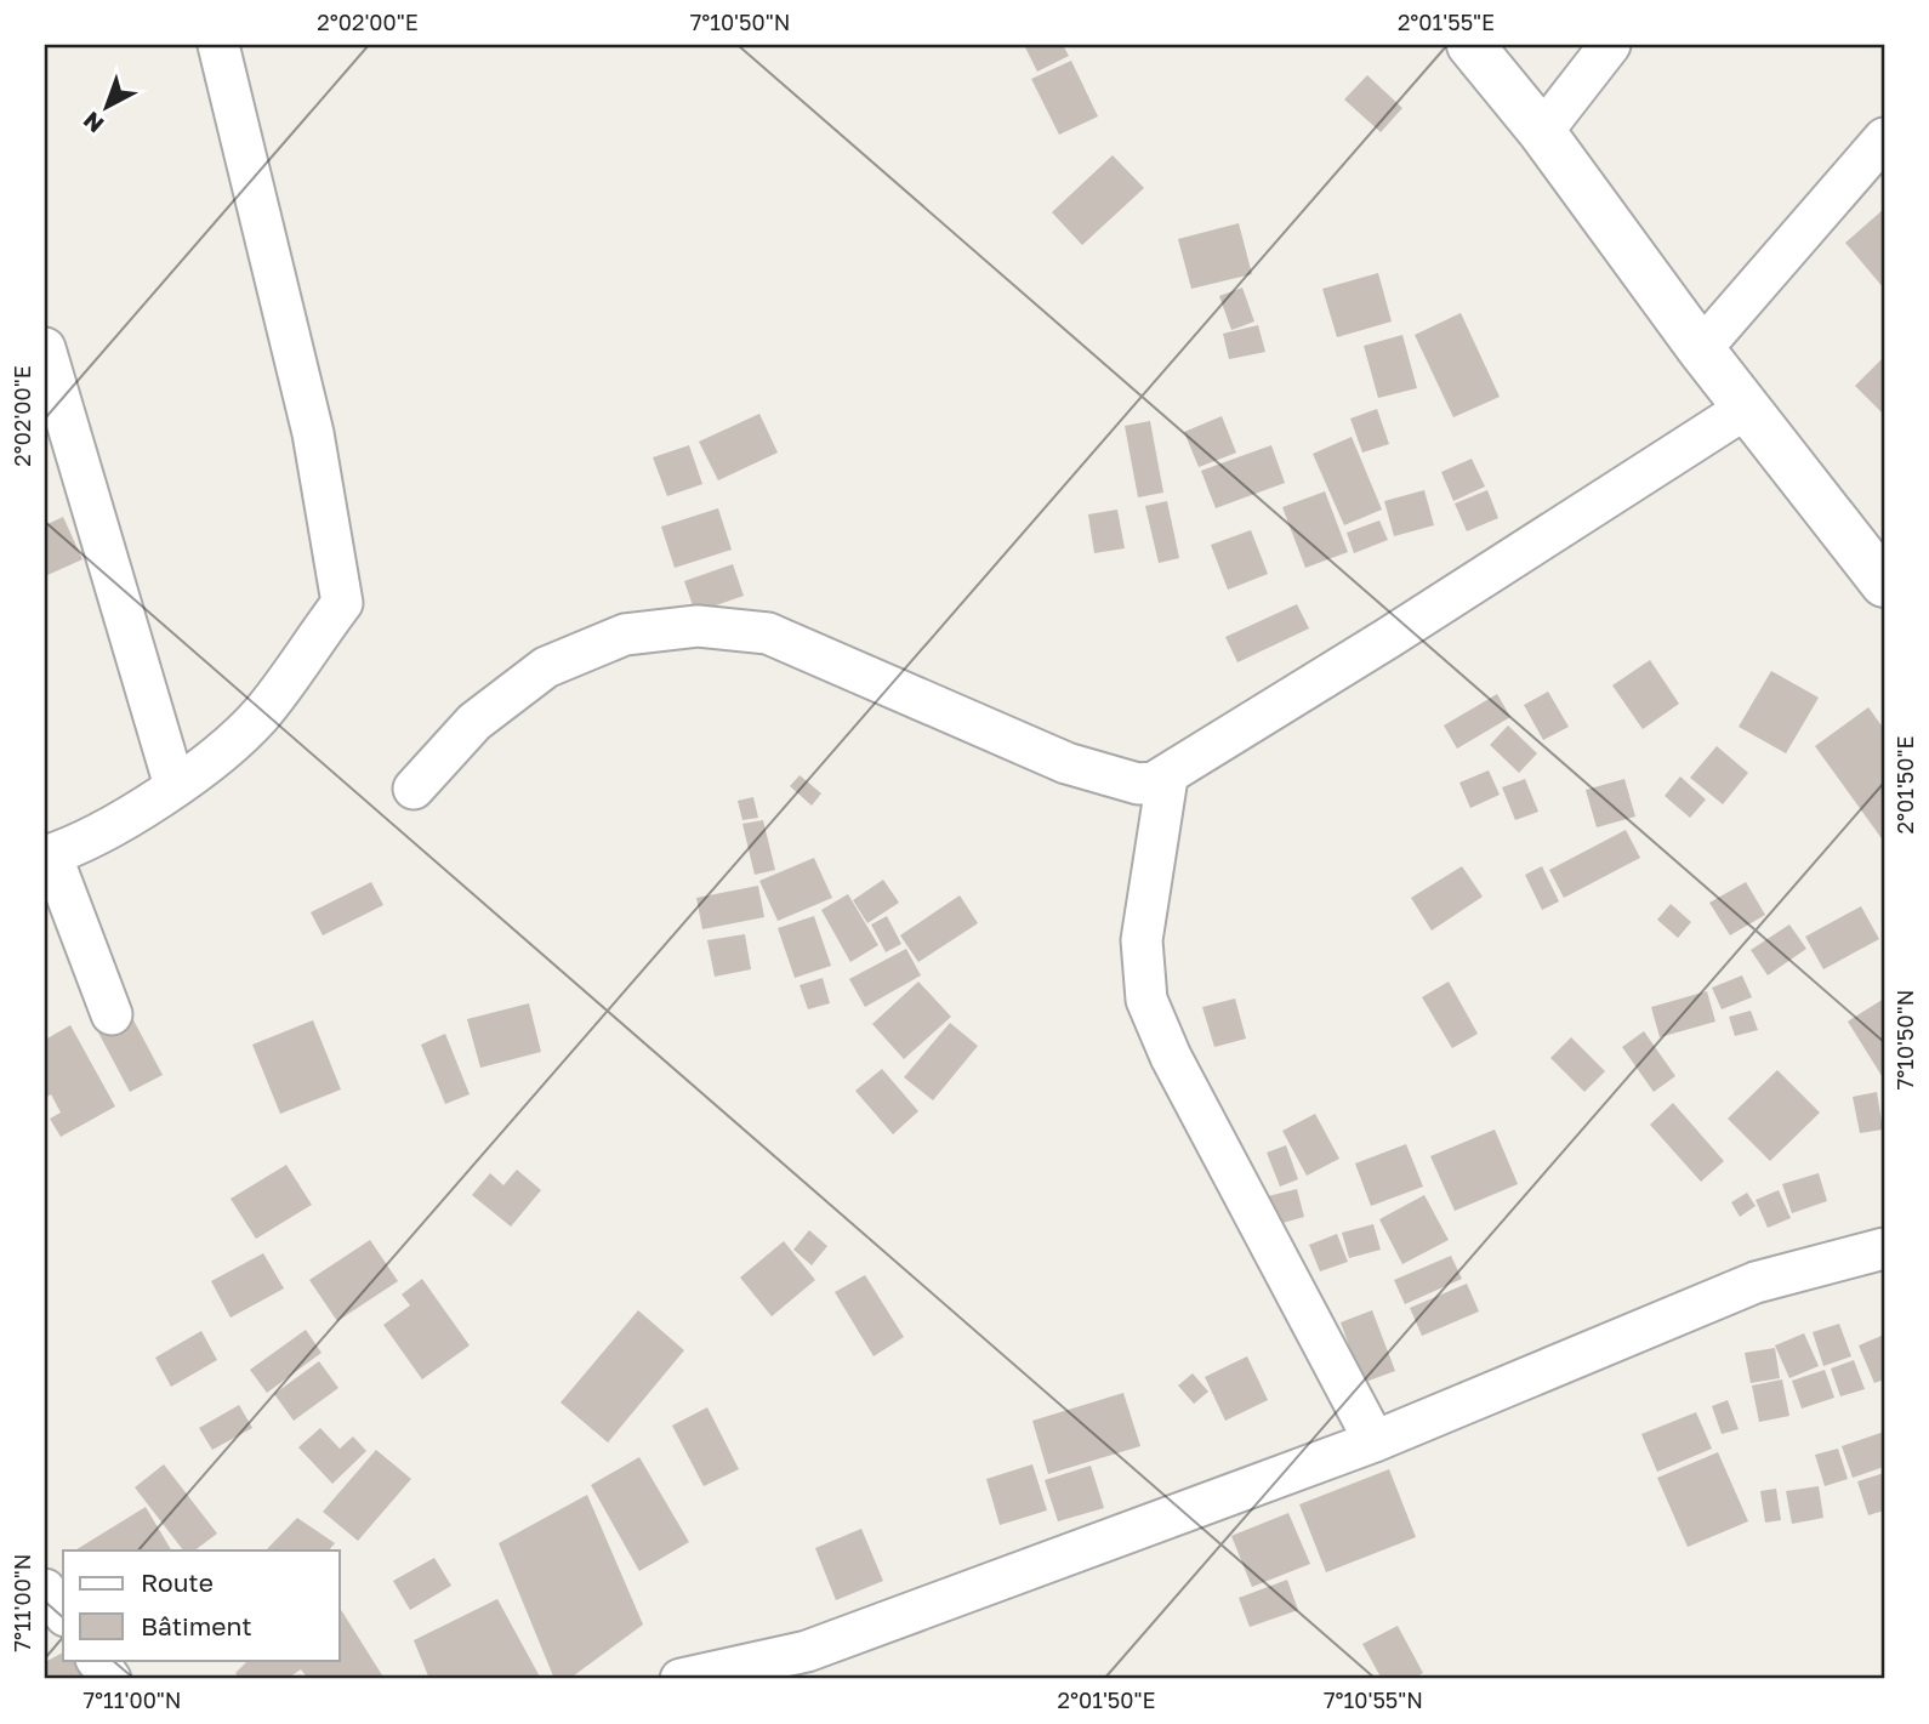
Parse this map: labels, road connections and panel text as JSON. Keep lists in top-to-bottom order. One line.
{"legend":["Route","Bâtiment"],"north":"bottom left","coordinates":["2°02'00\"E","7°10'50\"N","2°01'55\"E","2°01'50\"E","7°11'00\"N","7°10'55\"N"]}
